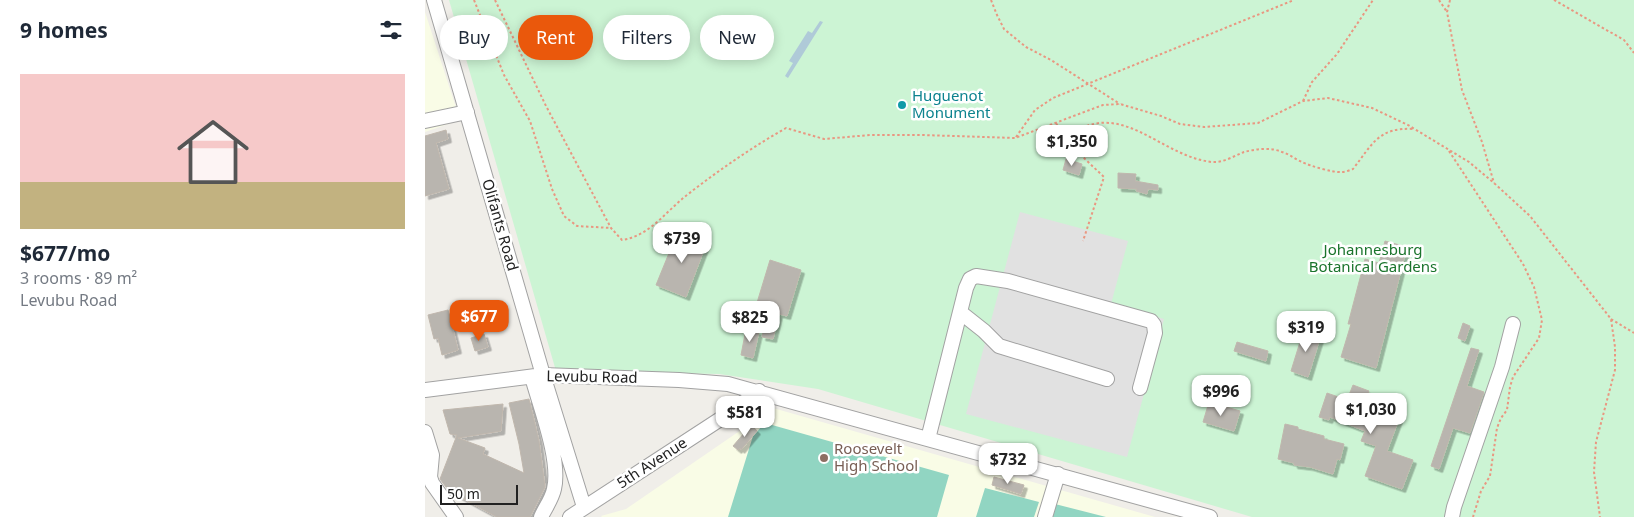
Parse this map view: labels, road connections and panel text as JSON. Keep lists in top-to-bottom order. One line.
{"streets":{"street":["Olifants Road","Levubu Road","5th Avenue"]},"crossings":[["Olifants Road","Levubu Road"],["Olifants Road","5th Avenue"],["Levubu Road","5th Avenue"]],"parks":["Johannesburg Botanical Gardens"],"places":["Huguenot Monument","Roosevelt High School"],"scale_bar":"50 m","page":{"heading":"9 homes","chip":["Buy","Rent","Filters","New"],"list":[{"name":"$677/mo","note":"3 rooms · 89 m² · Levubu Road"}],"price":["$1,350","$739","$677","$825","$319","$996","$1,030","$581","$732"],"scale":"50 m"}}
